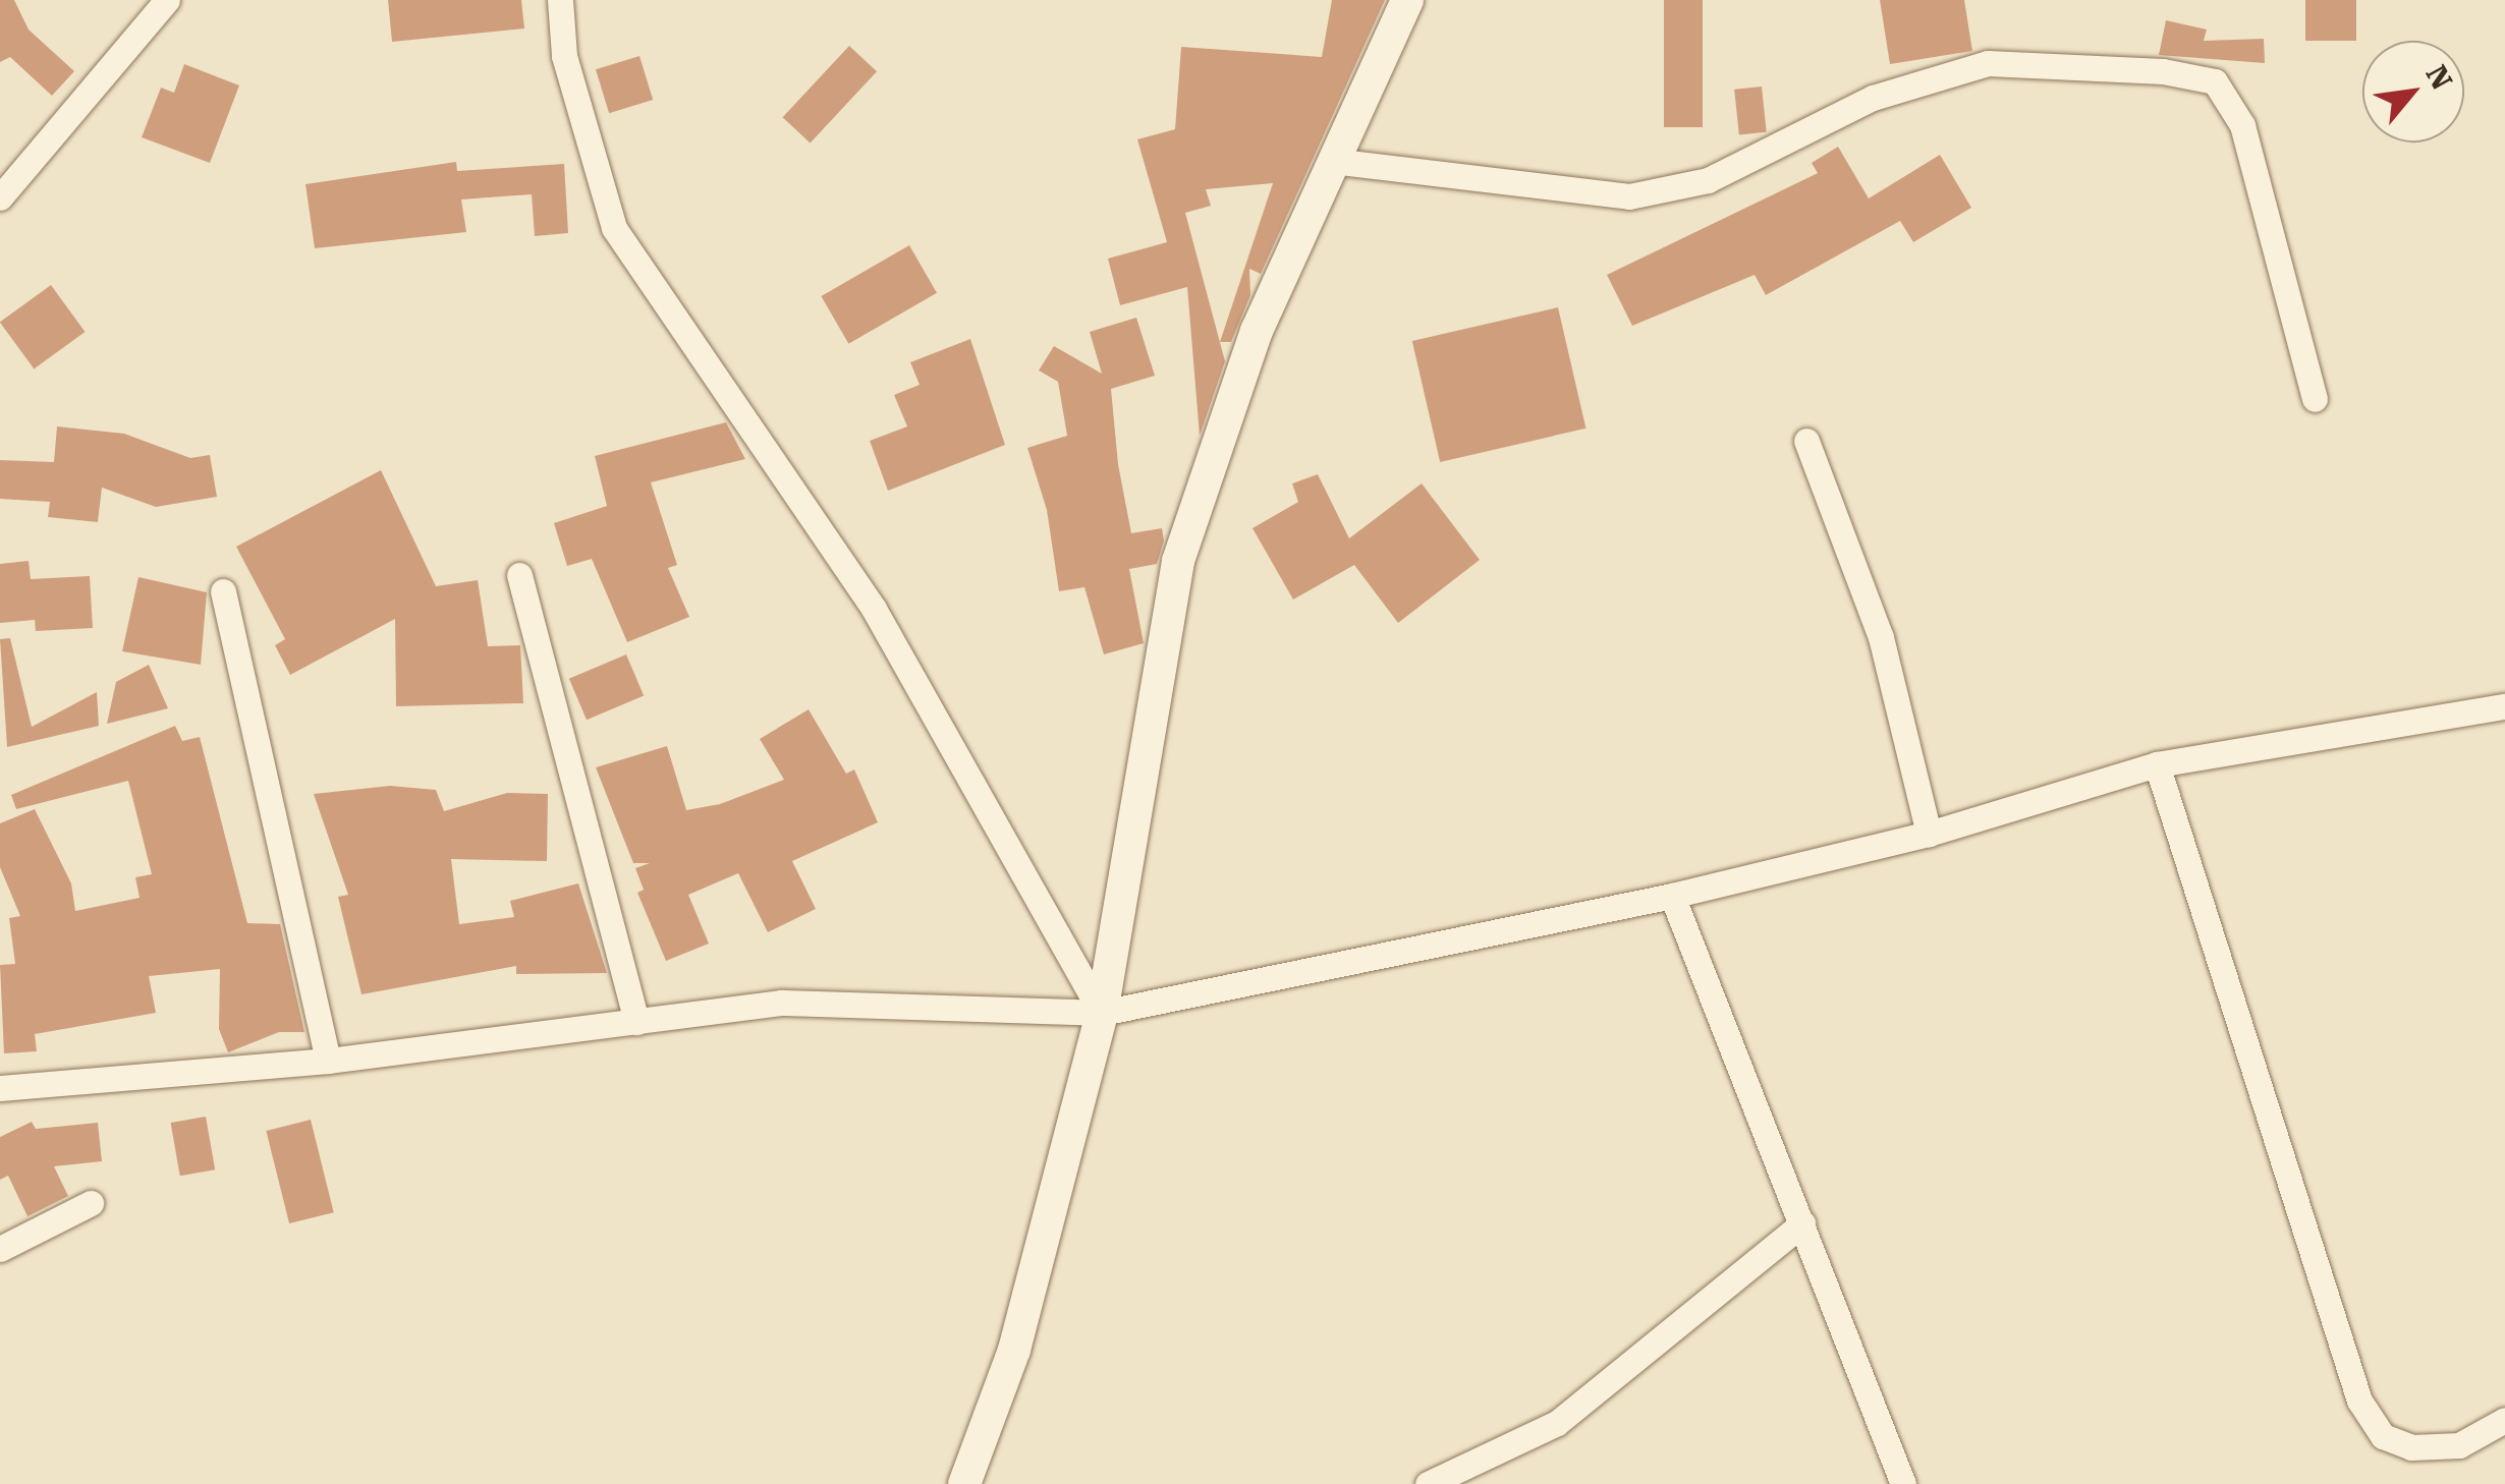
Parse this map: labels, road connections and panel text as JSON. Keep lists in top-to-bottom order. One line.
{"north":"top right"}
